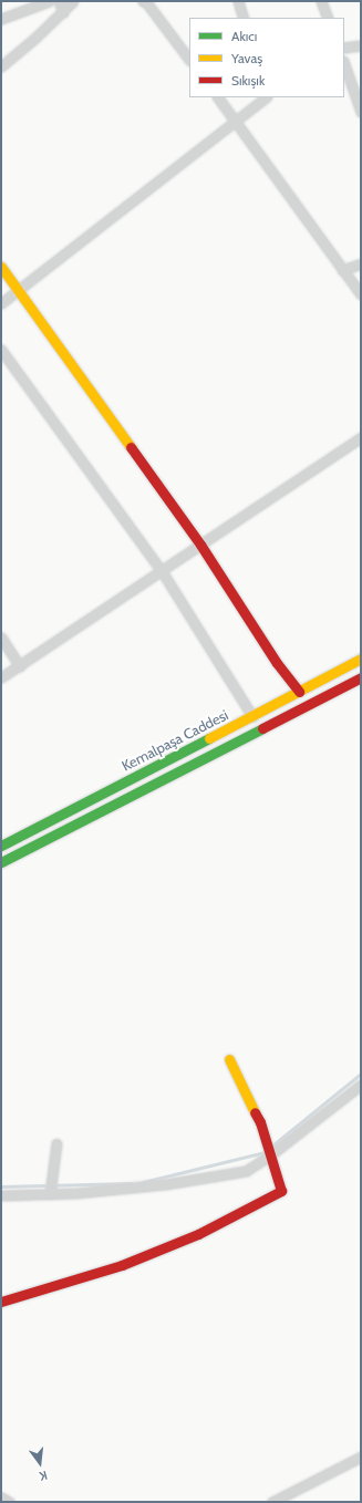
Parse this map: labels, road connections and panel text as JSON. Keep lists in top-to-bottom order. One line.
{"streets":{"street":["Kemalpaşa Caddesi"]},"legend":["Akıcı","Yavaş","Sıkışık"],"north":"bottom"}
